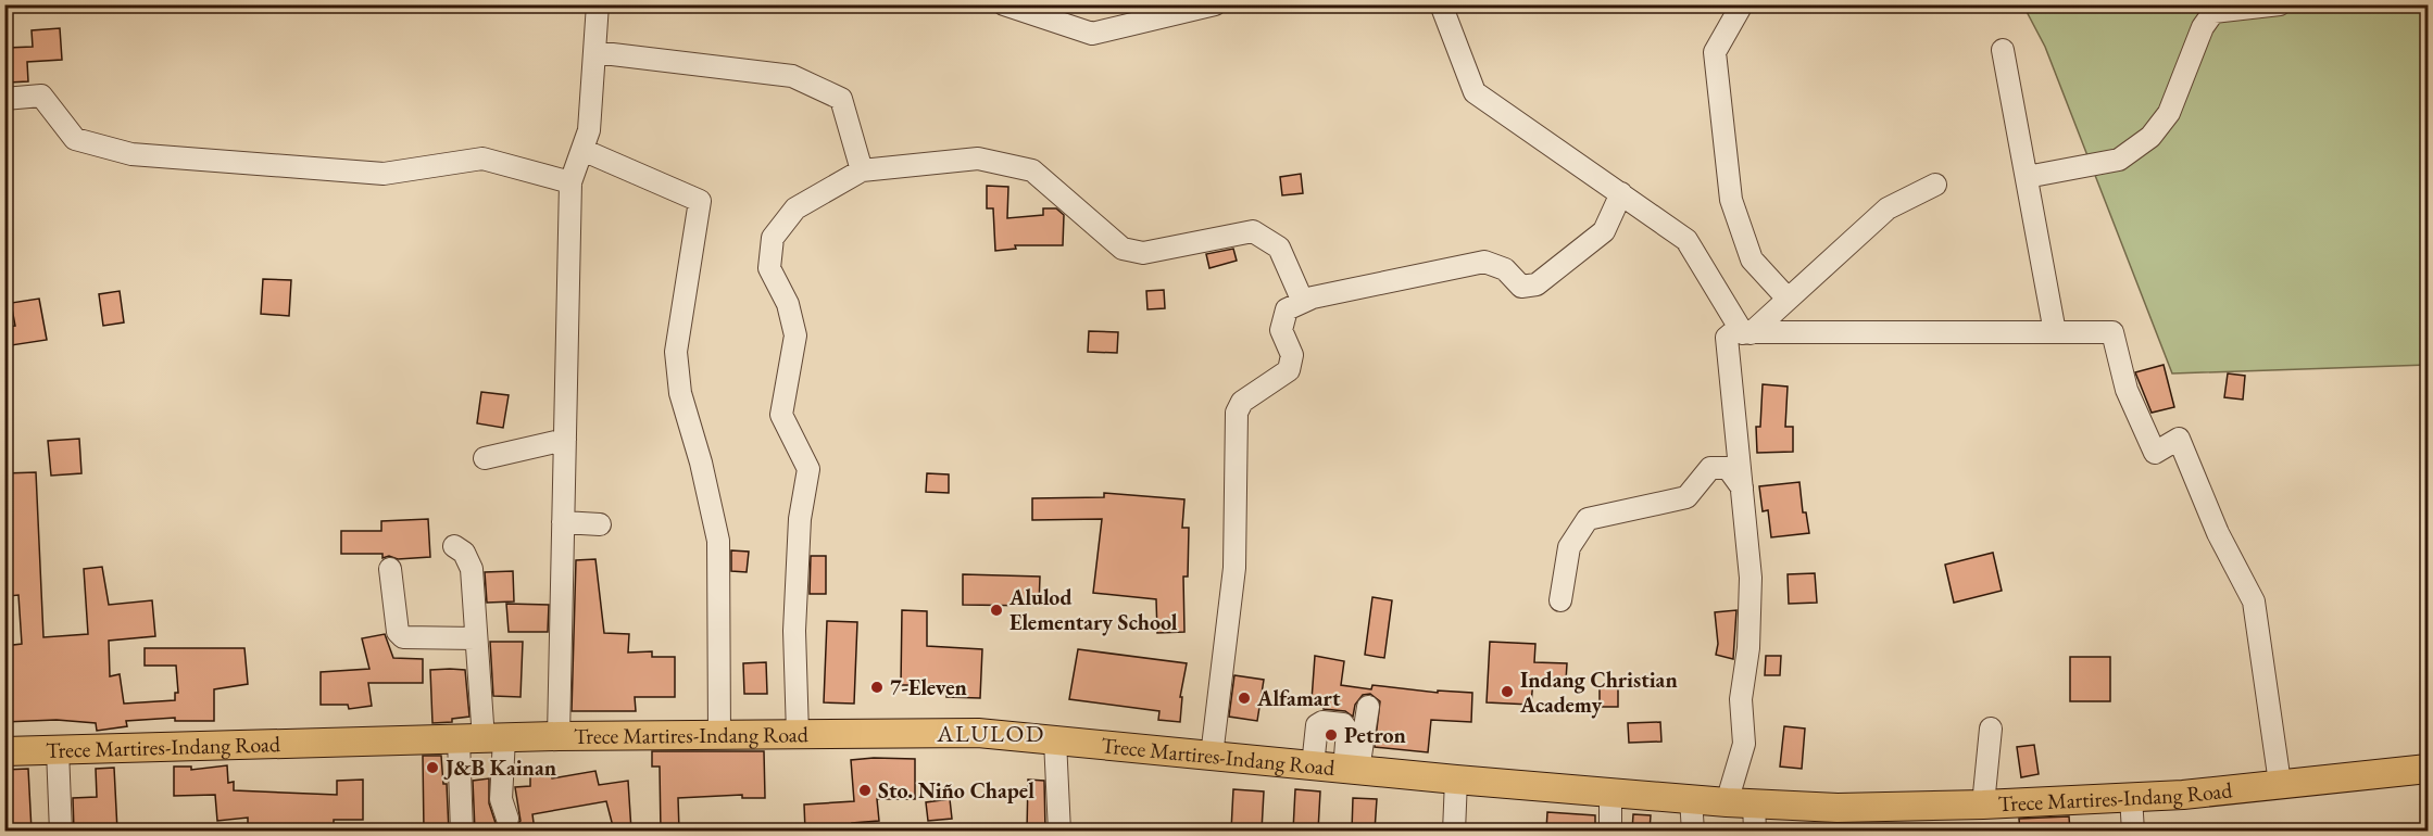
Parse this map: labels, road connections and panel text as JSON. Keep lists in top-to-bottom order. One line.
{"streets":{"main road":["Trece Martires-Indang Road"]},"districts":["ALULOD"],"places":["Alulod Elementary School","7-Eleven","Indang Christian Academy","Alfamart","Petron","J&B Kainan","Sto. Niño Chapel"]}
